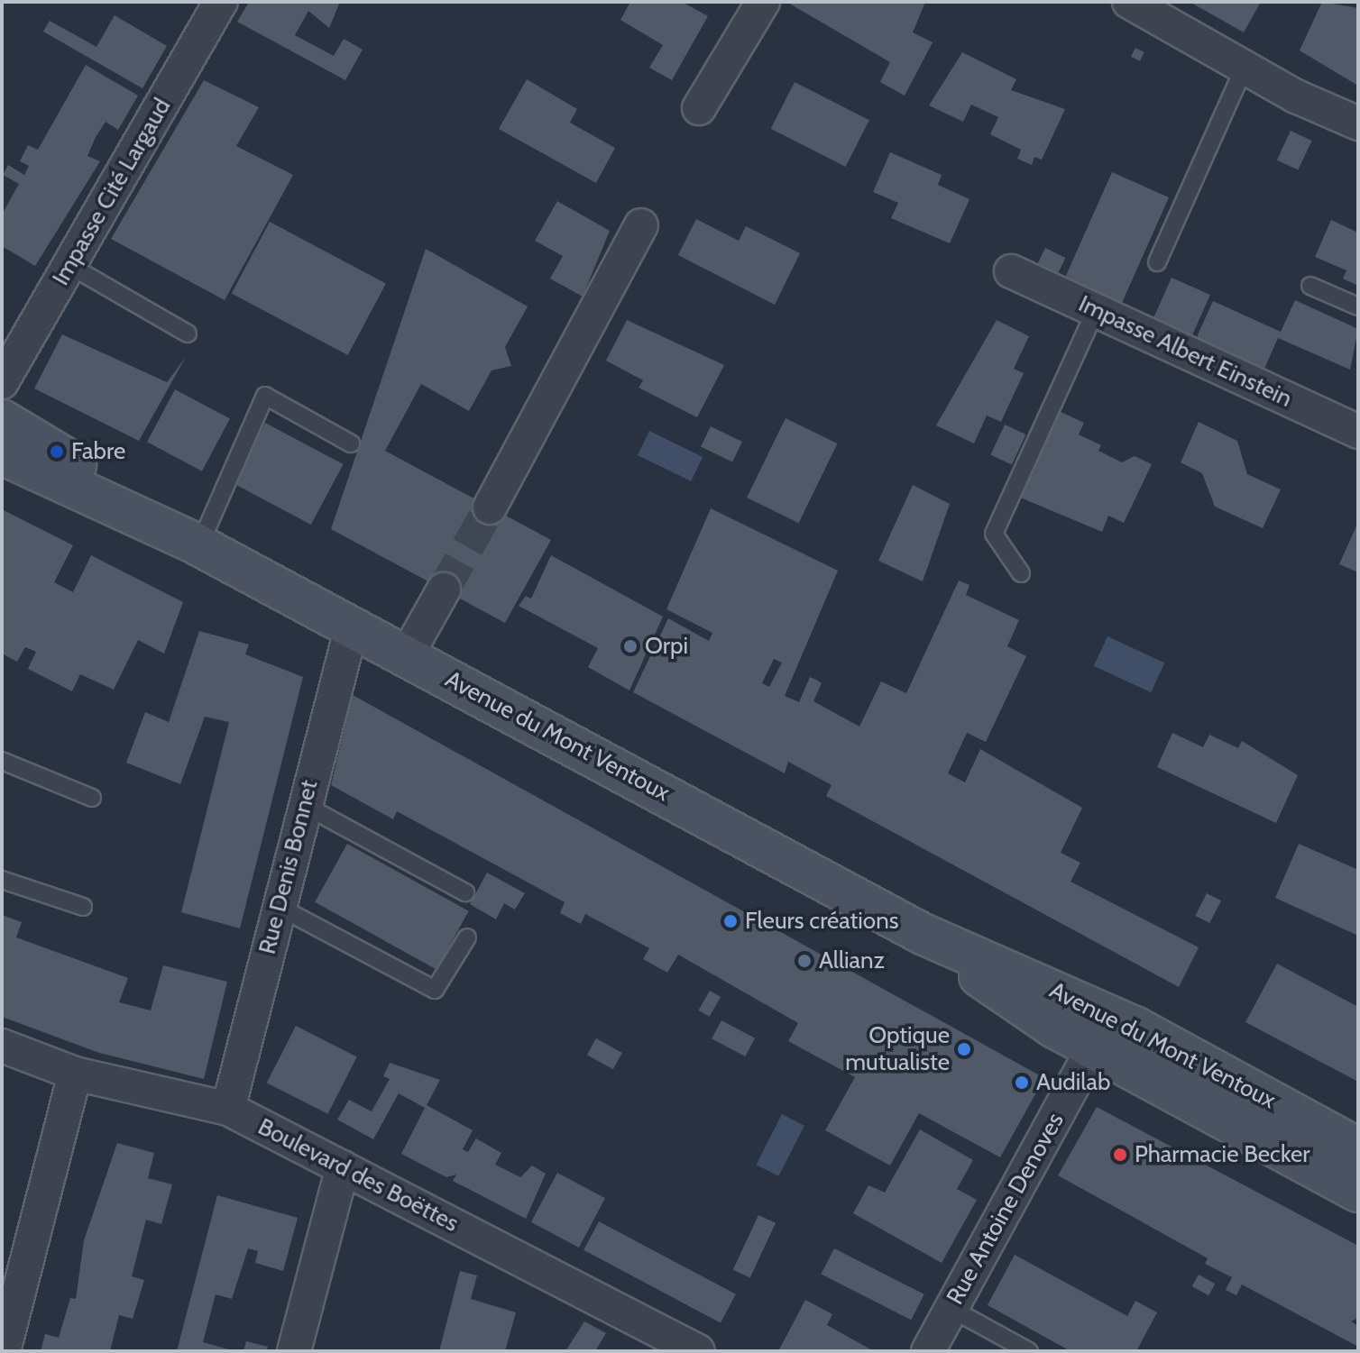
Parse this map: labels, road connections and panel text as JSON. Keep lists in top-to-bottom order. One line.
{"streets":{"main road":["Avenue du Mont Ventoux"],"street":["Impasse Cité Largaud","Impasse Albert Einstein","Rue Denis Bonnet","Boulevard des Boëttes","Rue Antoine Denoves"]},"crossings":[["Avenue du Mont Ventoux","Rue Denis Bonnet"],["Avenue du Mont Ventoux","Rue Antoine Denoves"],["Rue Denis Bonnet","Boulevard des Boëttes"]],"places":["Fabre","Orpi","Fleurs créations","Allianz","Optique mutualiste","Audilab","Pharmacie Becker"]}
